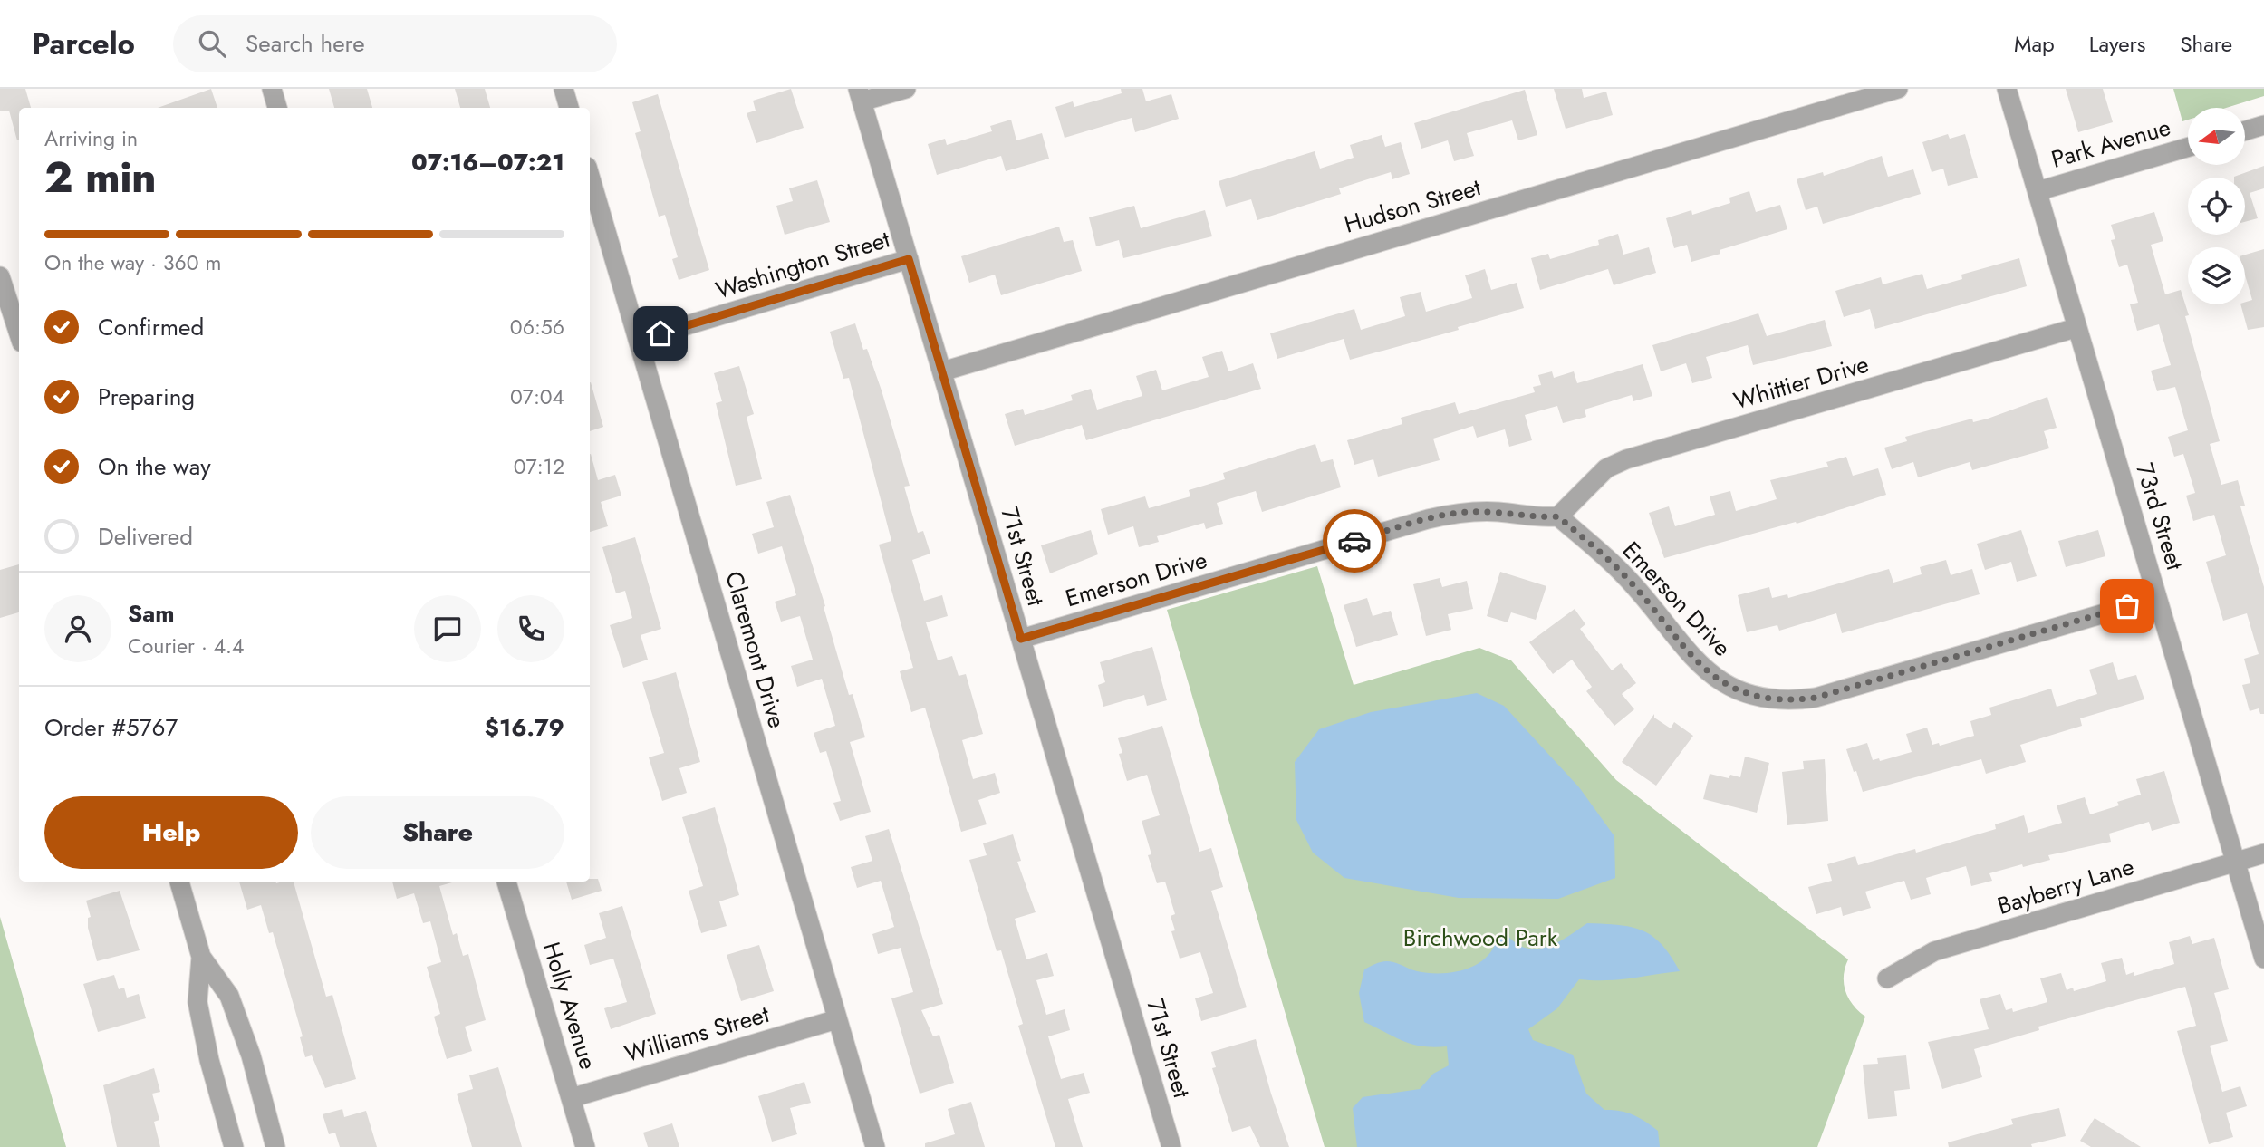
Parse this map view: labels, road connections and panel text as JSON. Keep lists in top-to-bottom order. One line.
{"streets":{"street":["Park Avenue","Hudson Street","Washington Street","Whittier Drive","73rd Street","71st Street","Emerson Drive","Claremont Drive","Bayberry Lane","Holly Avenue","Williams Street"]},"crossings":[["Park Avenue","73rd Street"],["Hudson Street","71st Street"],["Washington Street","71st Street"],["Washington Street","Claremont Drive"],["Whittier Drive","73rd Street"],["Whittier Drive","Emerson Drive"],["73rd Street","Emerson Drive"],["73rd Street","Bayberry Lane"],["71st Street","Emerson Drive"],["Claremont Drive","Williams Street"],["Holly Avenue","Williams Street"]],"parks":["Birchwood Park"],"north":"left","page":{"header":"Parcelo","search":"Search here","nav":["Map","Layers","Share"],"heading":["2 min","Arriving in","07:16–07:21"],"panel":["Sam","Courier · 4.4","Order #5767","$16.79"],"bar":"On the way · 360 m","list":[["Confirmed","06:56"],["Preparing","07:04"],["On the way","07:12"],"Delivered"],"buttons":["Help","Share"]}}
